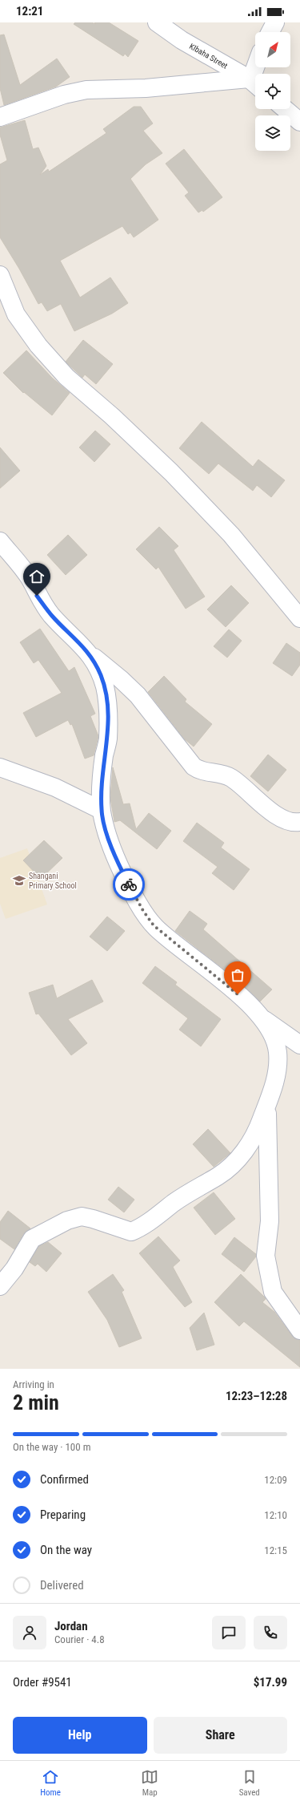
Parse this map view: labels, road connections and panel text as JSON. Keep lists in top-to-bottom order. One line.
{"streets":{"street":["KIbaha Street"]},"places":{"school or university":["Shangani Primary School"]},"north":"top right","page":{"status":"12:21","heading":["2 min","Arriving in","12:23–12:28"],"panel":["Jordan","Courier · 4.8","Order #9541","$17.99"],"bar":"On the way · 100 m","list":[["Confirmed","12:09"],["Preparing","12:10"],["On the way","12:15"],"Delivered"],"buttons":["Help","Share"],"tabs":["Home","Map","Saved"]}}
